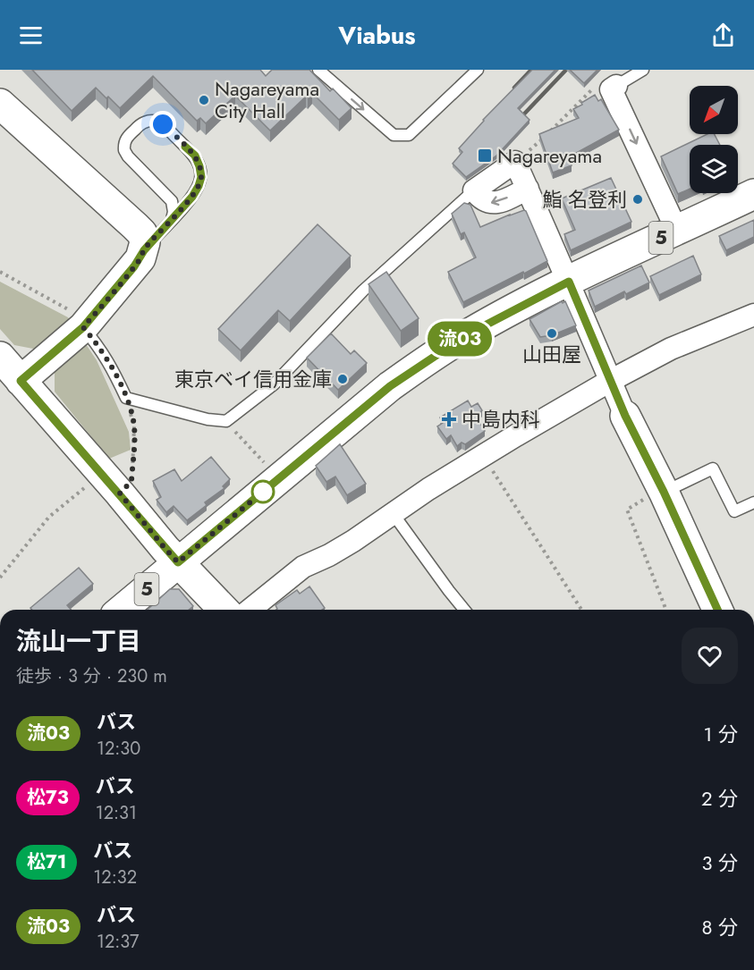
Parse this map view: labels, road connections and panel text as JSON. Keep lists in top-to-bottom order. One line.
{"streets":{"main road":["5"]},"places":{"other":["Nagareyama City Hall","鮨 名登利","山田屋","東京ベイ信用金庫"],"transit":["Nagareyama"],"health":["中島内科"]},"lines":["bus line 流03"],"north":"bottom left","page":{"header":"Viabus","on_map":"流03","heading":["流山一丁目","徒歩 · 3 分 · 230 m"],"list":[{"mark":"流03","name":"バス","note":"12:30","value":"1 分"},{"mark":"松73","name":"バス","note":"12:31","value":"2 分"},{"mark":"松71","name":"バス","note":"12:32","value":"3 分"},{"mark":"流03","name":"バス","note":"12:37","value":"8 分"}]}}
